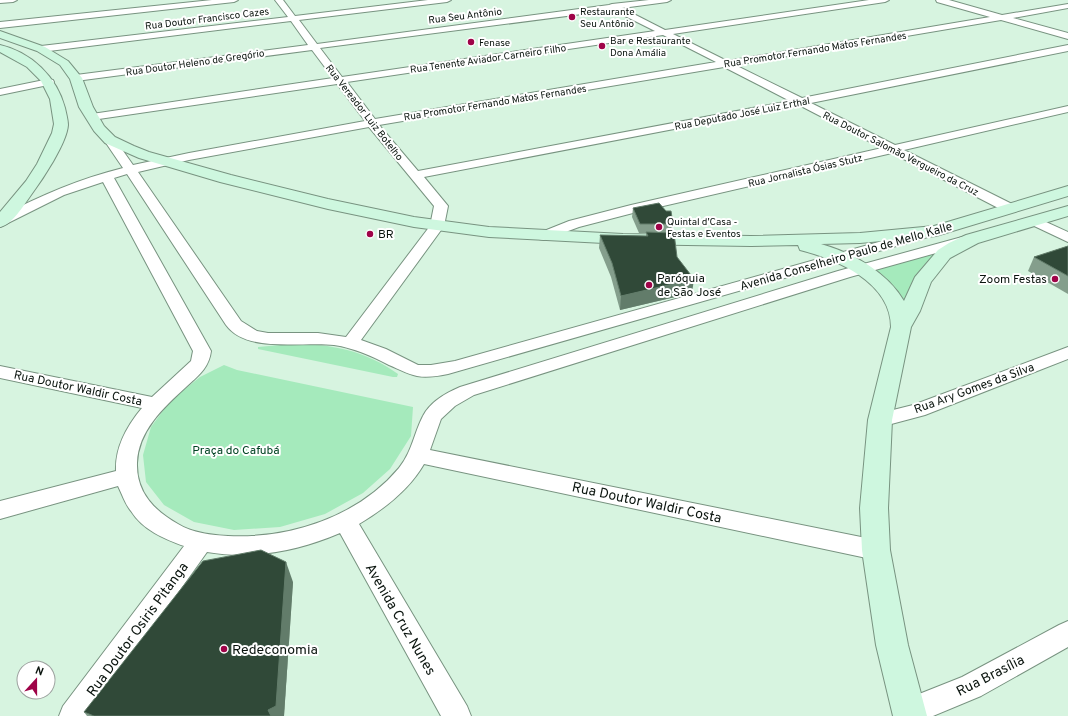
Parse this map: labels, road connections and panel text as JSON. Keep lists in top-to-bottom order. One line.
{"streets":{"main road":["Avenida Conselheiro Paulo de Mello Kalle"],"street":["Rua Seu Antônio","Rua Doutor Francisco Cazes","Rua Promotor Fernando Matos Fernandes","Rua Tenente Aviador Carneiro Filho","Rua Doutor Heleno de Gregório","Rua Vereador Luiz Botelho","Rua Deputado José Luiz Erthal","Rua Doutor Salomão Vergueiro da Cruz","Rua Jornalista Ósias Stutz","Rua Doutor Waldir Costa","Rua Ary Gomes da Silva","Avenida Cruz Nunes","Rua Doutor Osiris Pitanga","Rua Brasília"]},"crossings":[["Rua Seu Antônio","Rua Doutor Heleno de Gregório"],["Rua Seu Antônio","Rua Vereador Luiz Botelho"],["Rua Seu Antônio","Rua Doutor Salomão Vergueiro da Cruz"],["Rua Doutor Francisco Cazes","Rua Vereador Luiz Botelho"],["Rua Promotor Fernando Matos Fernandes","Rua Vereador Luiz Botelho"],["Rua Promotor Fernando Matos Fernandes","Rua Doutor Salomão Vergueiro da Cruz"],["Rua Tenente Aviador Carneiro Filho","Rua Vereador Luiz Botelho"],["Rua Tenente Aviador Carneiro Filho","Rua Doutor Salomão Vergueiro da Cruz"],["Rua Doutor Heleno de Gregório","Rua Vereador Luiz Botelho"],["Rua Vereador Luiz Botelho","Rua Deputado José Luiz Erthal"],["Rua Deputado José Luiz Erthal","Rua Doutor Salomão Vergueiro da Cruz"],["Rua Doutor Salomão Vergueiro da Cruz","Rua Jornalista Ósias Stutz"],["Rua Doutor Salomão Vergueiro da Cruz","Avenida Conselheiro Paulo de Mello Kalle"],["Avenida Conselheiro Paulo de Mello Kalle","Rua Doutor Waldir Costa"]],"parks":["Praça do Cafubá"],"places":["Restaurante Seu Antônio","Fenase","Bar e Restaurante Dona Amália","Quintal d'Casa - Festas e Eventos","BR","Zoom Festas","Paróquia de São José","Redeconomia"],"north":"top"}
